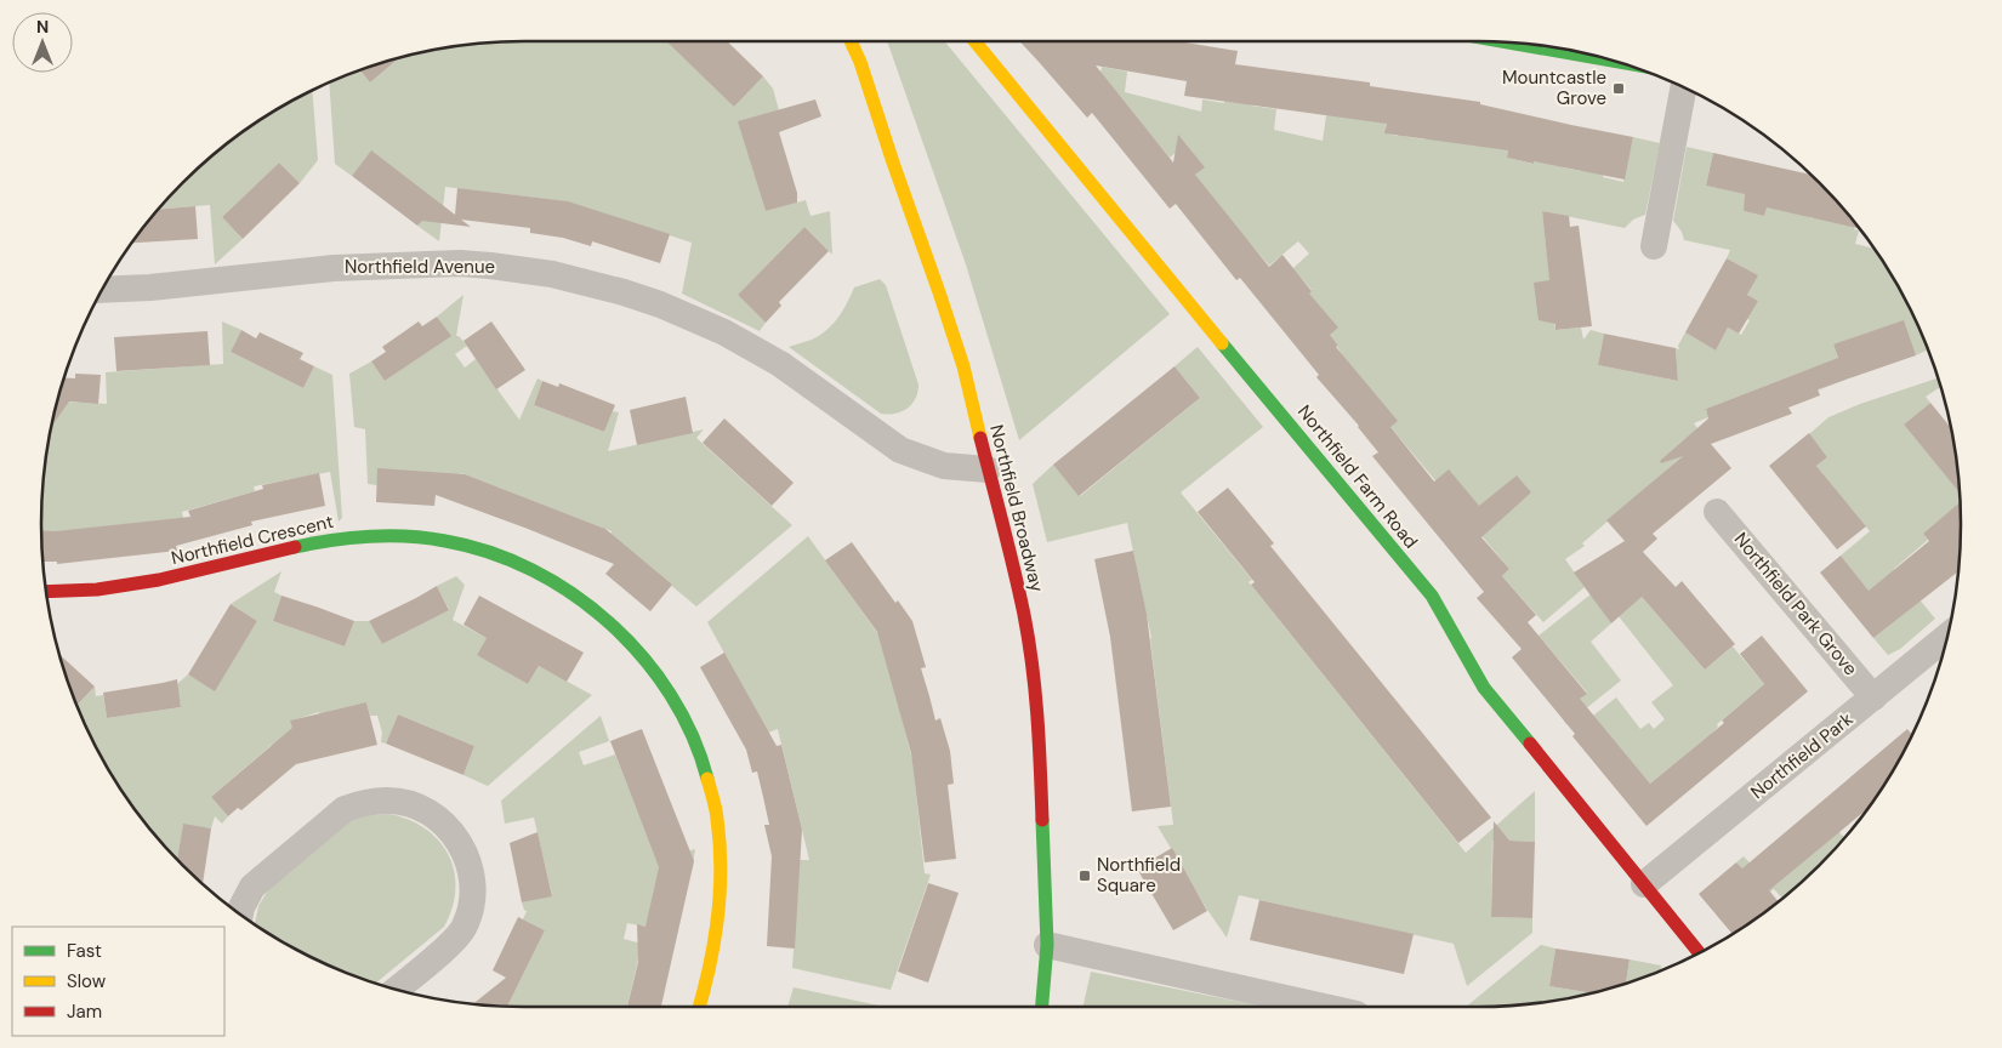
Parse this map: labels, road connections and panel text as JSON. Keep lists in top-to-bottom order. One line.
{"streets":{"street":["Northfield Avenue","Northfield Farm Road","Northfield Broadway","Northfield Crescent","Northfield Park Grove","Northfield Park"]},"crossings":[["Northfield Avenue","Northfield Broadway"],["Northfield Farm Road","Northfield Park"],["Northfield Park Grove","Northfield Park"]],"places":{"transit":["Mountcastle Grove","Northfield Square"]},"legend":["Fast","Slow","Jam"],"north":"top"}
